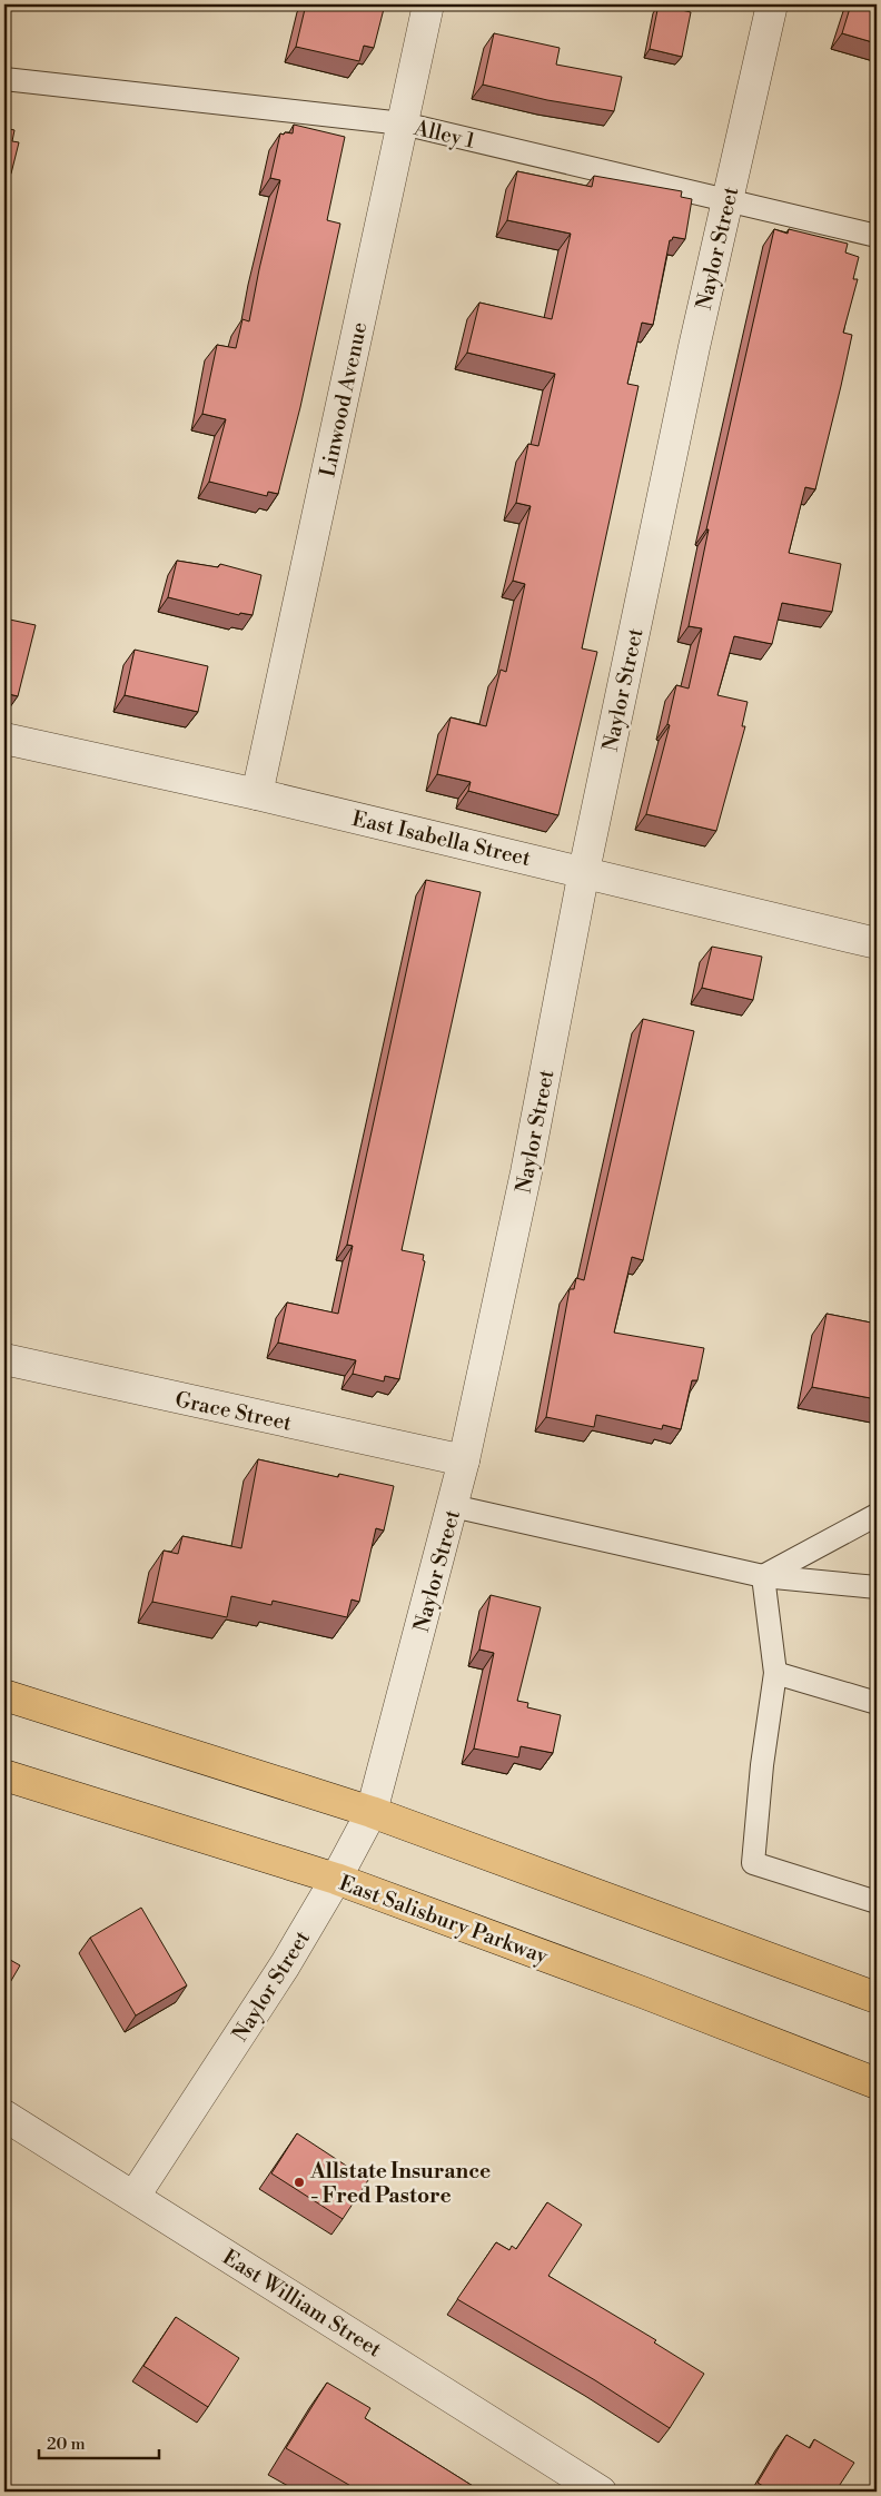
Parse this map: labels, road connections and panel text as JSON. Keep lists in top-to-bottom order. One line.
{"streets":{"main road":["East Salisbury Parkway"],"street":["Naylor Street","Linwood Avenue","East Isabella Street","Grace Street","East William Street"],"lane":["Alley 1"]},"crossings":[["Alley 1","Naylor Street"],["Alley 1","Linwood Avenue"],["Naylor Street","East Isabella Street"],["Naylor Street","Grace Street"],["Naylor Street","East Salisbury Parkway"],["Naylor Street","East William Street"],["Linwood Avenue","East Isabella Street"]],"places":["Allstate Insurance - Fred Pastore"],"scale_bar":"20 m"}
